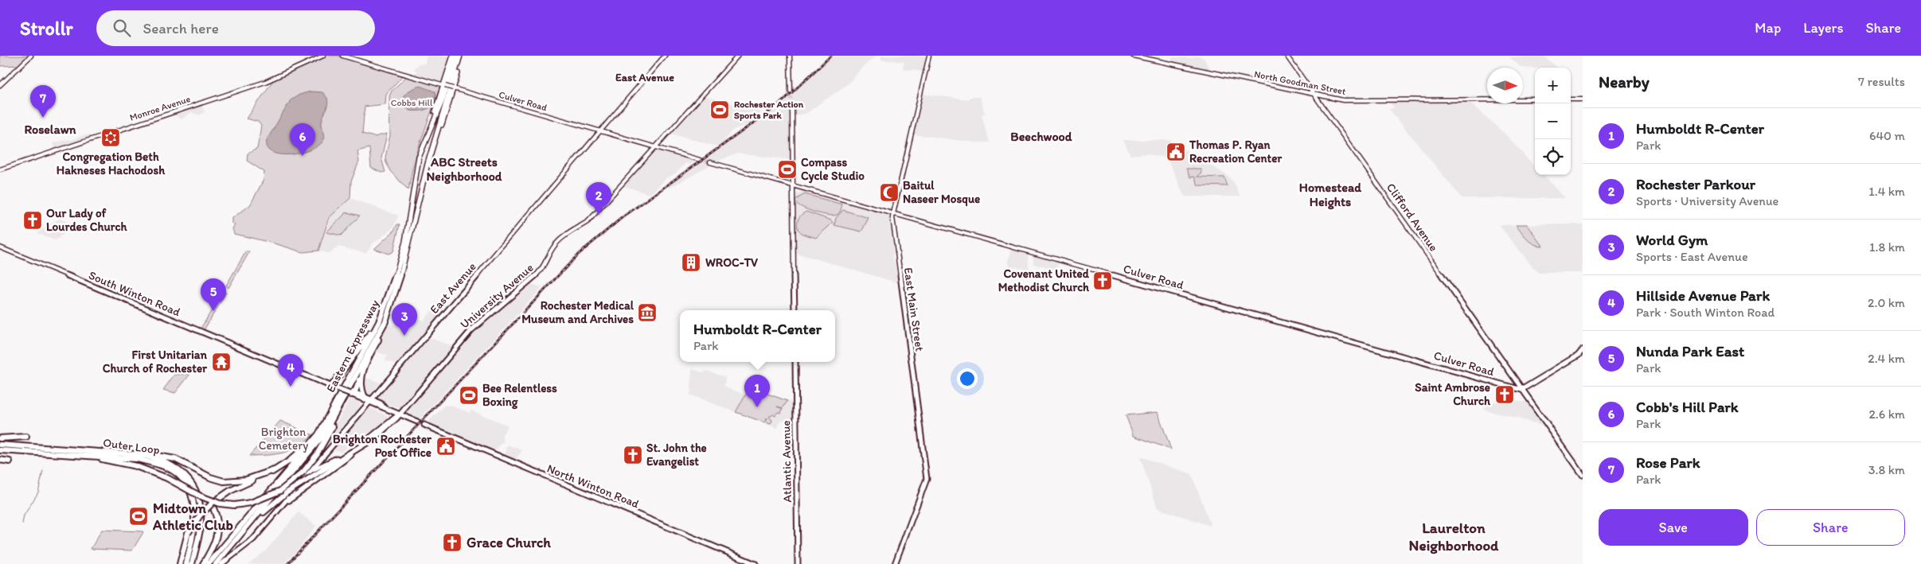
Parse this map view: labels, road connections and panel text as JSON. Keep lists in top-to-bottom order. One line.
{"streets":{"highway":["Eastern Expressway","Outer Loop"],"main road":["North Goodman Street","Culver Road","Monroe Avenue","Clifford Avenue","East Avenue","South Winton Road","University Avenue","East Main Street","Atlantic Avenue","North Winton Road"]},"crossings":[["North Goodman Street","Clifford Avenue"],["Culver Road","Clifford Avenue"],["Culver Road","East Avenue"],["Culver Road","University Avenue"],["Culver Road","East Main Street"],["East Avenue","South Winton Road"],["East Avenue","University Avenue"],["South Winton Road","University Avenue"]],"districts":["East Avenue","Roselawn","Beechwood","ABC Streets Neighborhood","Homestead Heights","Laurelton Neighborhood"],"parks":["Cobbs Hill","Brighton Cemetery"],"places":{"sports":["Rochester Action Sports Park","Compass Cycle Studio","Bee Relentless Boxing","Midtown Athletic Club"],"synagogue":["Congregation Beth Hakneses Hachodosh"],"public building":["Thomas P. Ryan Recreation Center","Brighton Rochester Post Office"],"mosque":["Baitul Naseer Mosque"],"church":["Our Lady of Lourdes Church","Covenant United Methodist Church","Saint Ambrose Church","St. John the Evangelist","Grace Church"],"building":["WROC-TV"],"museum":["Rochester Medical Museum and Archives"],"temple":["First Unitarian Church of Rochester"]},"north":"right","page":{"header":"Strollr","search":"Search here","nav":["Map","Layers","Share"],"heading":["Nearby","7 results"],"map_buttons":["+","−"],"pins":["7","6","2","5","3","4","1"],"list":[{"mark":"1","name":"Humboldt R-Center","note":"Park","value":"640 m"},{"mark":"2","name":"Rochester Parkour","note":"Sports · University Avenue","value":"1.4 km"},{"mark":"3","name":"World Gym","note":"Sports · East Avenue","value":"1.8 km"},{"mark":"4","name":"Hillside Avenue Park","note":"Park · South Winton Road","value":"2.0 km"},{"mark":"5","name":"Nunda Park East","note":"Park","value":"2.4 km"},{"mark":"6","name":"Cobb's Hill Park","note":"Park","value":"2.6 km"},{"mark":"7","name":"Rose Park","note":"Park","value":"3.8 km"}],"popup":["Humboldt R-Center","Park"],"buttons":["Save","Share"]}}
